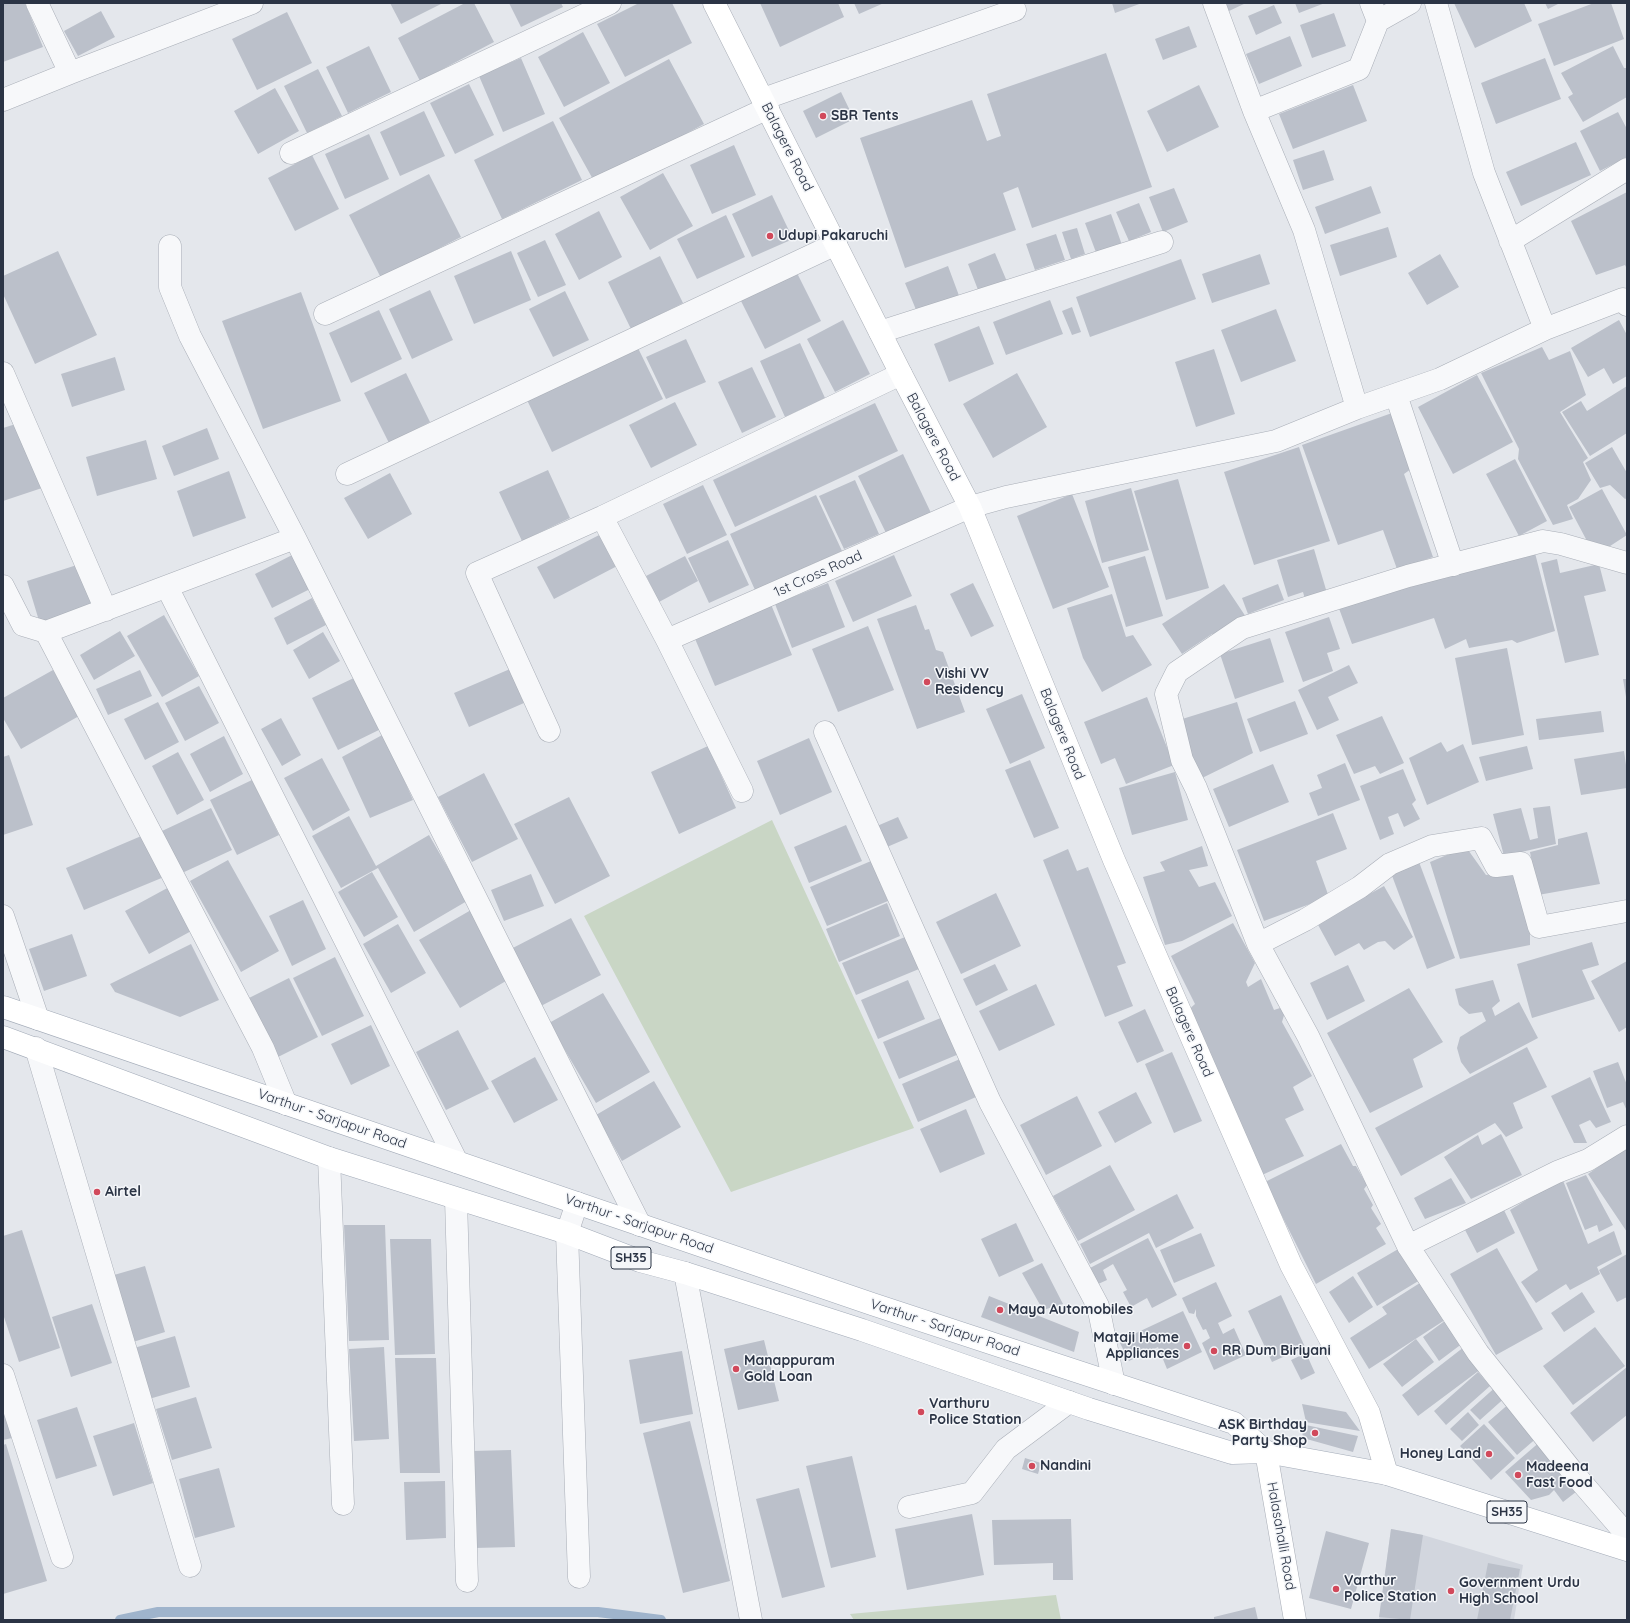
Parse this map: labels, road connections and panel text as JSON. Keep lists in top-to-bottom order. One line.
{"streets":{"main road":["Balagere Road","Varthur - Sarjapur Road","SH35","Halasahalli Road"],"street":["1st Cross Road"]},"crossings":[["Balagere Road","1st Cross Road"],["Balagere Road","Varthur - Sarjapur Road"],["Balagere Road","SH35"],["Varthur - Sarjapur Road","SH35"],["Varthur - Sarjapur Road","Halasahalli Road"]],"places":["SBR Tents","Udupi Pakaruchi","Vishi VV Residency","Airtel","Maya Automobiles","Mataji Home Appliances","RR Dum Biriyani","Manappuram Gold Loan","Varthuru Police Station","ASK Birthday Party Shop","Honey Land","Nandini","Madeena Fast Food","Varthur Police Station","Government Urdu High School"]}
